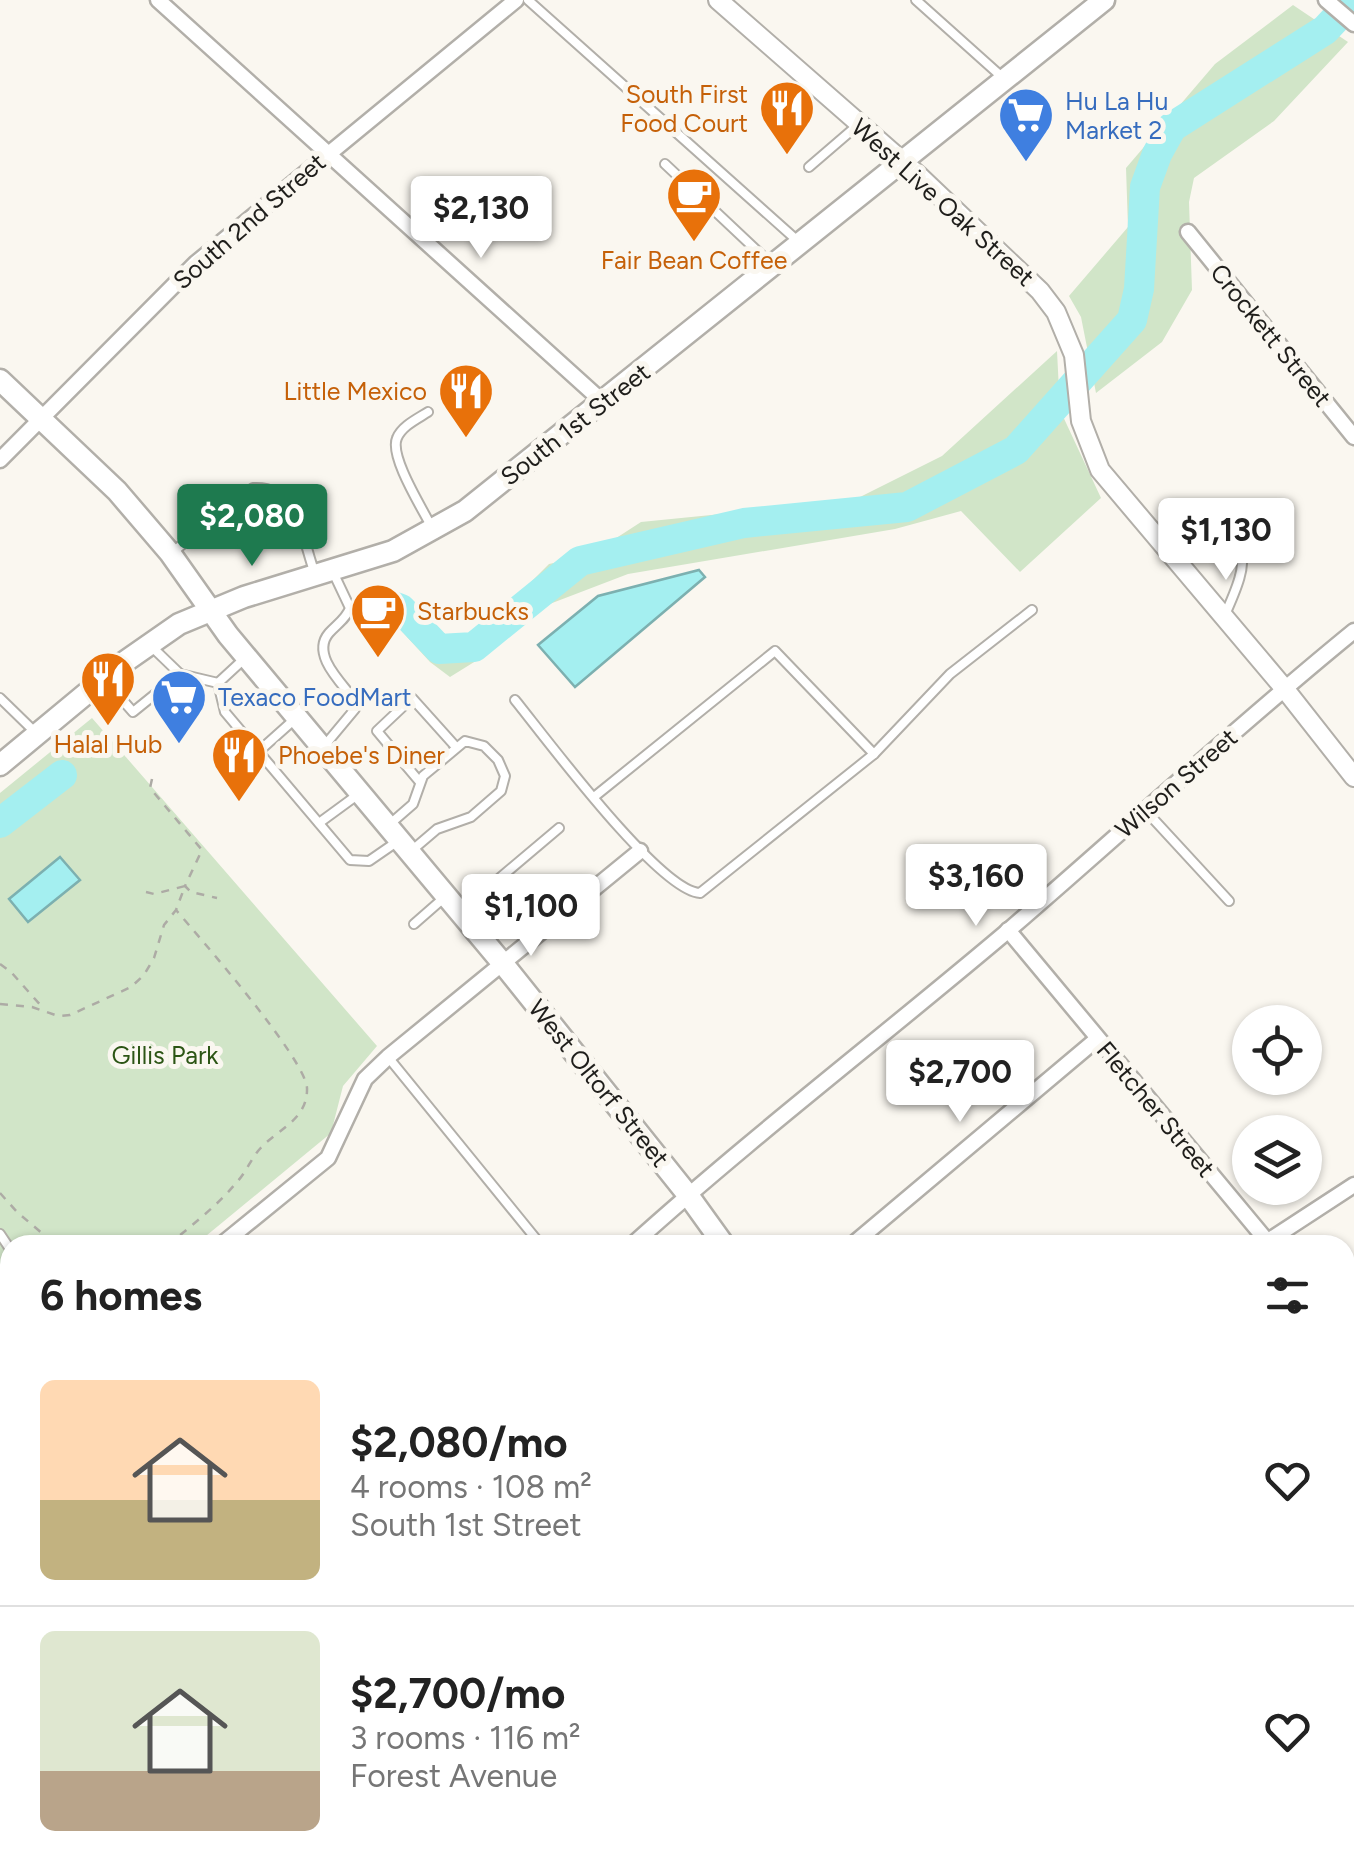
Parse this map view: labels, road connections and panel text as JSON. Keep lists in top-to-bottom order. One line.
{"streets":{"main road":["South 1st Street","West Oltorf Street"],"street":["West Live Oak Street","South 2nd Street","Crockett Street","Wilson Street","Fletcher Street"]},"crossings":[["West Live Oak Street","South 1st Street"],["West Live Oak Street","Wilson Street"],["South 2nd Street","West Oltorf Street"],["South 1st Street","West Oltorf Street"],["Wilson Street","West Oltorf Street"],["Wilson Street","Fletcher Street"]],"parks":["Gillis Park"],"places":{"restaurant":["South First Food Court","Little Mexico","Halal Hub","Phoebe's Diner"],"supermarket":["Hu La Hu Market 2","Texaco FoodMart"],"cafe":["Fair Bean Coffee","Starbucks"]},"page":{"price":["$2,130","$2,080","$1,130","$3,160","$1,100","$2,700"],"heading":"6 homes","list":[{"name":"$2,080/mo","note":"4 rooms · 108 m² · South 1st Street"},{"name":"$2,700/mo","note":"3 rooms · 116 m² · Forest Avenue"}]}}
